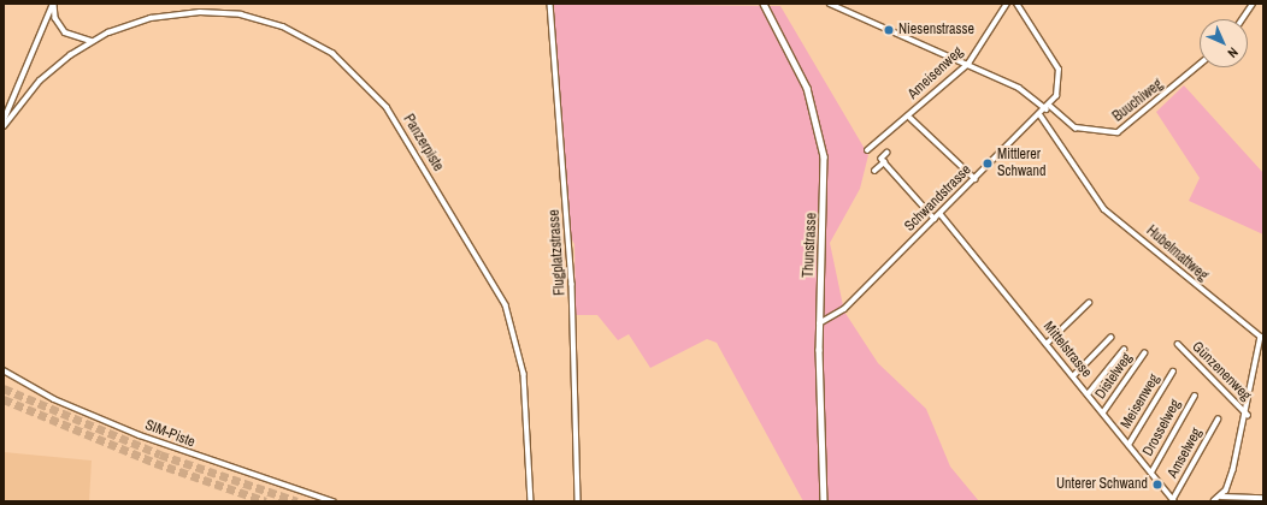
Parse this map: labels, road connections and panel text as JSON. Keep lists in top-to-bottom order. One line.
{"streets":{"street":["Ameisenweg","Buuchiweg","Panzerpiste","Schwandstrasse","Thunstrasse","Flugplatzstrasse","Hubelmattweg","Mittelstrasse","Günzenenweg","Distelweg","Meisenweg","Drosselweg","SIM-Piste","Amselweg"]},"crossings":[["Buuchiweg","Schwandstrasse"],["Schwandstrasse","Thunstrasse"],["Schwandstrasse","Hubelmattweg"],["Schwandstrasse","Mittelstrasse"],["Hubelmattweg","Günzenenweg"],["Mittelstrasse","Distelweg"],["Mittelstrasse","Meisenweg"],["Mittelstrasse","Drosselweg"],["Mittelstrasse","Amselweg"]],"places":["Niesenstrasse","Mittlerer Schwand","Unterer Schwand"],"north":"bottom right"}
